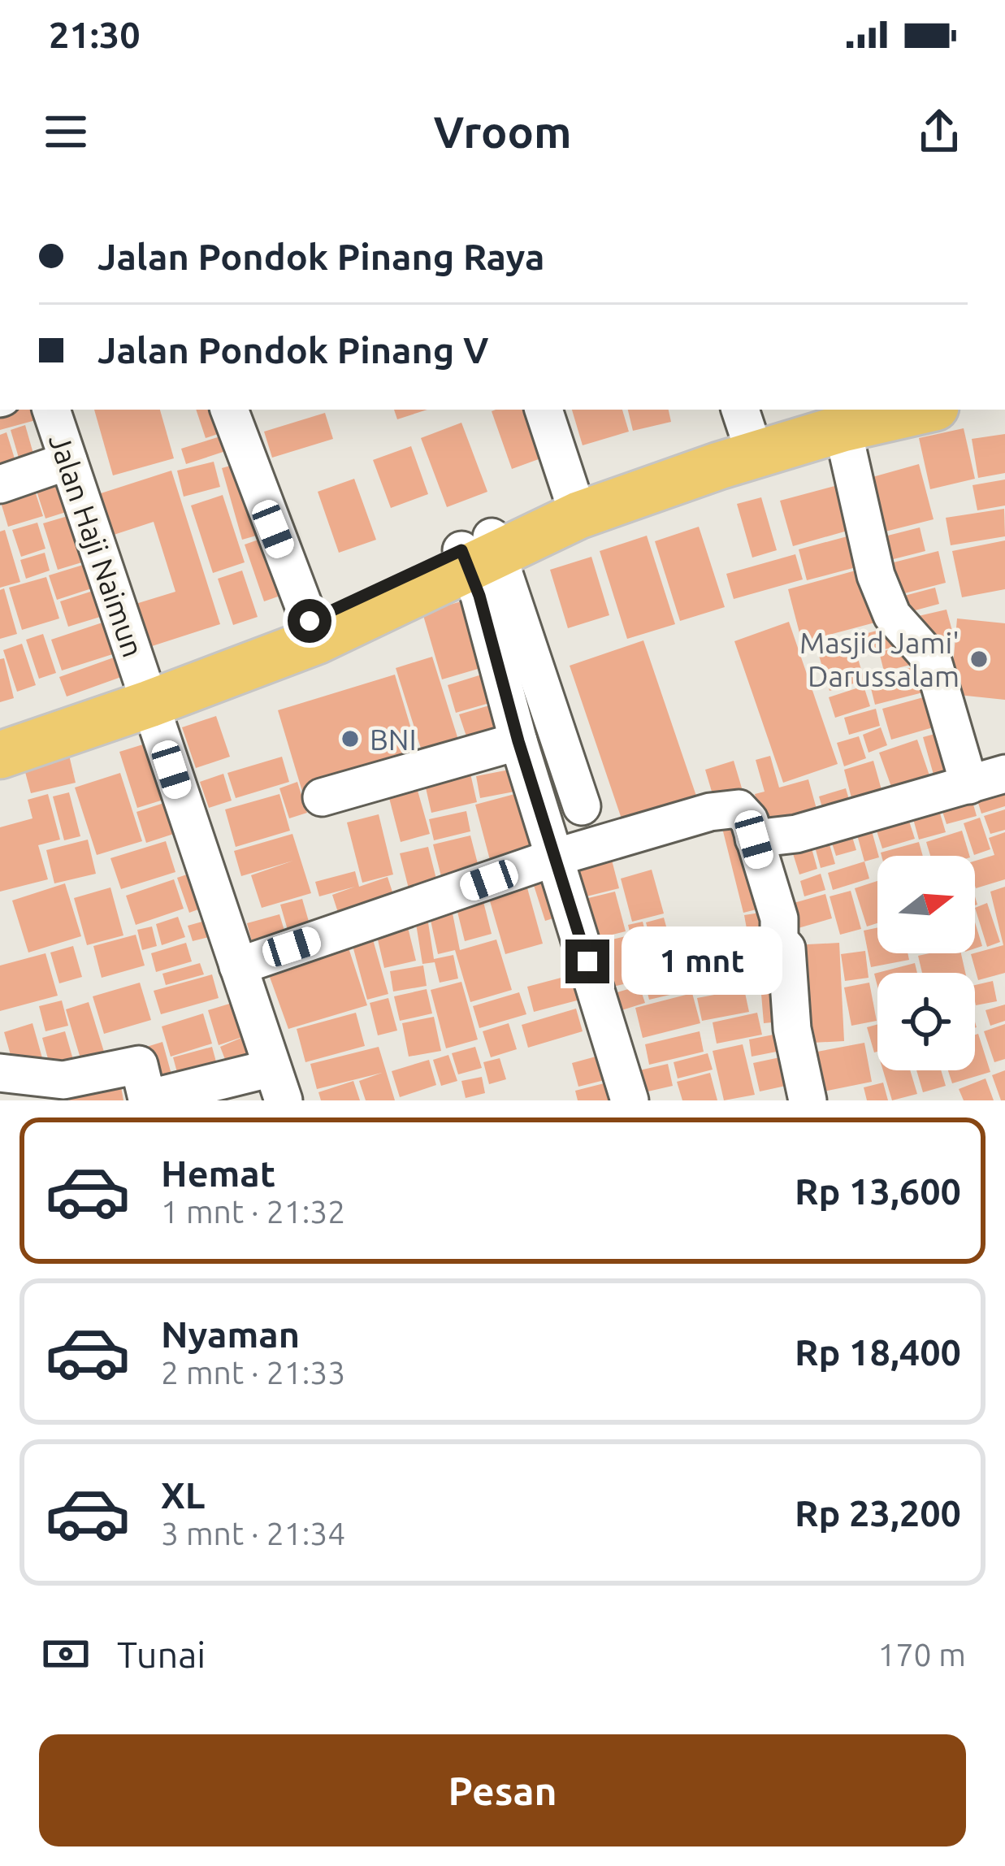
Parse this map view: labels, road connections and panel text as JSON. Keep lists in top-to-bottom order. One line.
{"streets":{"street":["Jalan Haji Naimun"]},"places":["Masjid Jami' Darussalam","BNI"],"north":"right","page":{"status":"21:30","header":"Vroom","banner":["Jalan Pondok Pinang Raya","Jalan Pondok Pinang V"],"bubble":"1 mnt","list":[{"name":"Hemat","note":"1 mnt · 21:32","value":"Rp 13,600"},{"name":"Nyaman","note":"2 mnt · 21:33","value":"Rp 18,400"},{"name":"XL","note":"3 mnt · 21:34","value":"Rp 23,200"}],"pay":["Tunai","170 m"],"buttons":"Pesan"}}
